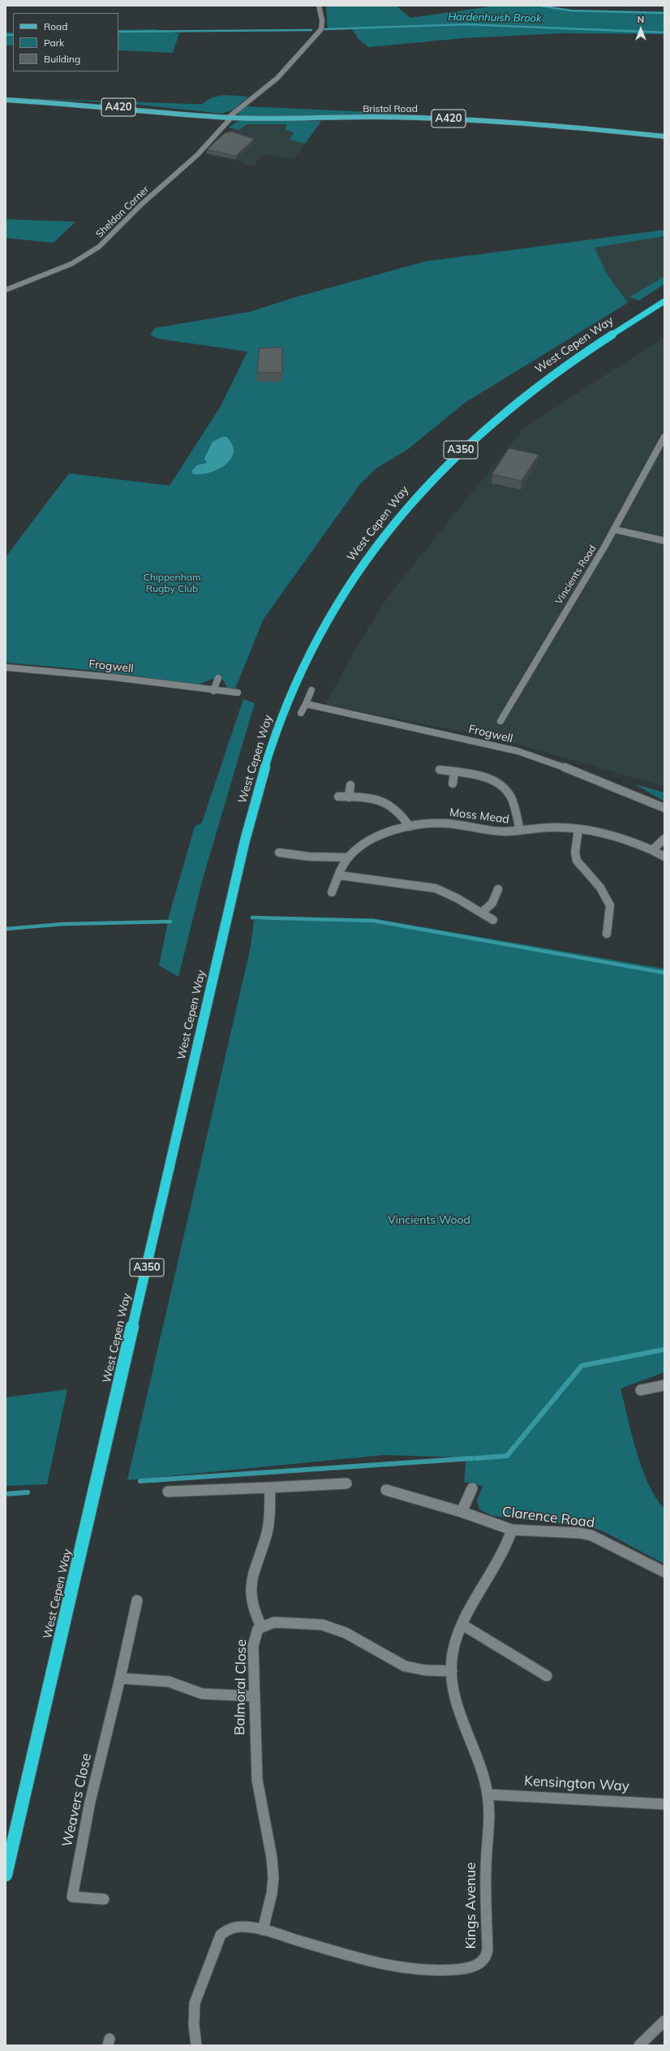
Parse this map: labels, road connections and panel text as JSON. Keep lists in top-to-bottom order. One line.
{"streets":{"highway":["West Cepen Way","A350"],"main road":["A420","Bristol Road"],"street":["Sheldon Corner","Vincients Road","Frogwell","Moss Mead","Clarence Road","Balmoral Close","Kensington Way","Weavers Close","Kings Avenue"]},"crossings":[["A420","Bristol Road"],["A420","Sheldon Corner"],["Bristol Road","Sheldon Corner"],["Clarence Road","Kings Avenue"],["Balmoral Close","Kings Avenue"],["Kensington Way","Kings Avenue"]],"water":["Hardenhuish Brook"],"parks":["Chippenham Rugby Club","Vincients Wood"],"legend":["Road","Park","Building"],"north":"top"}
